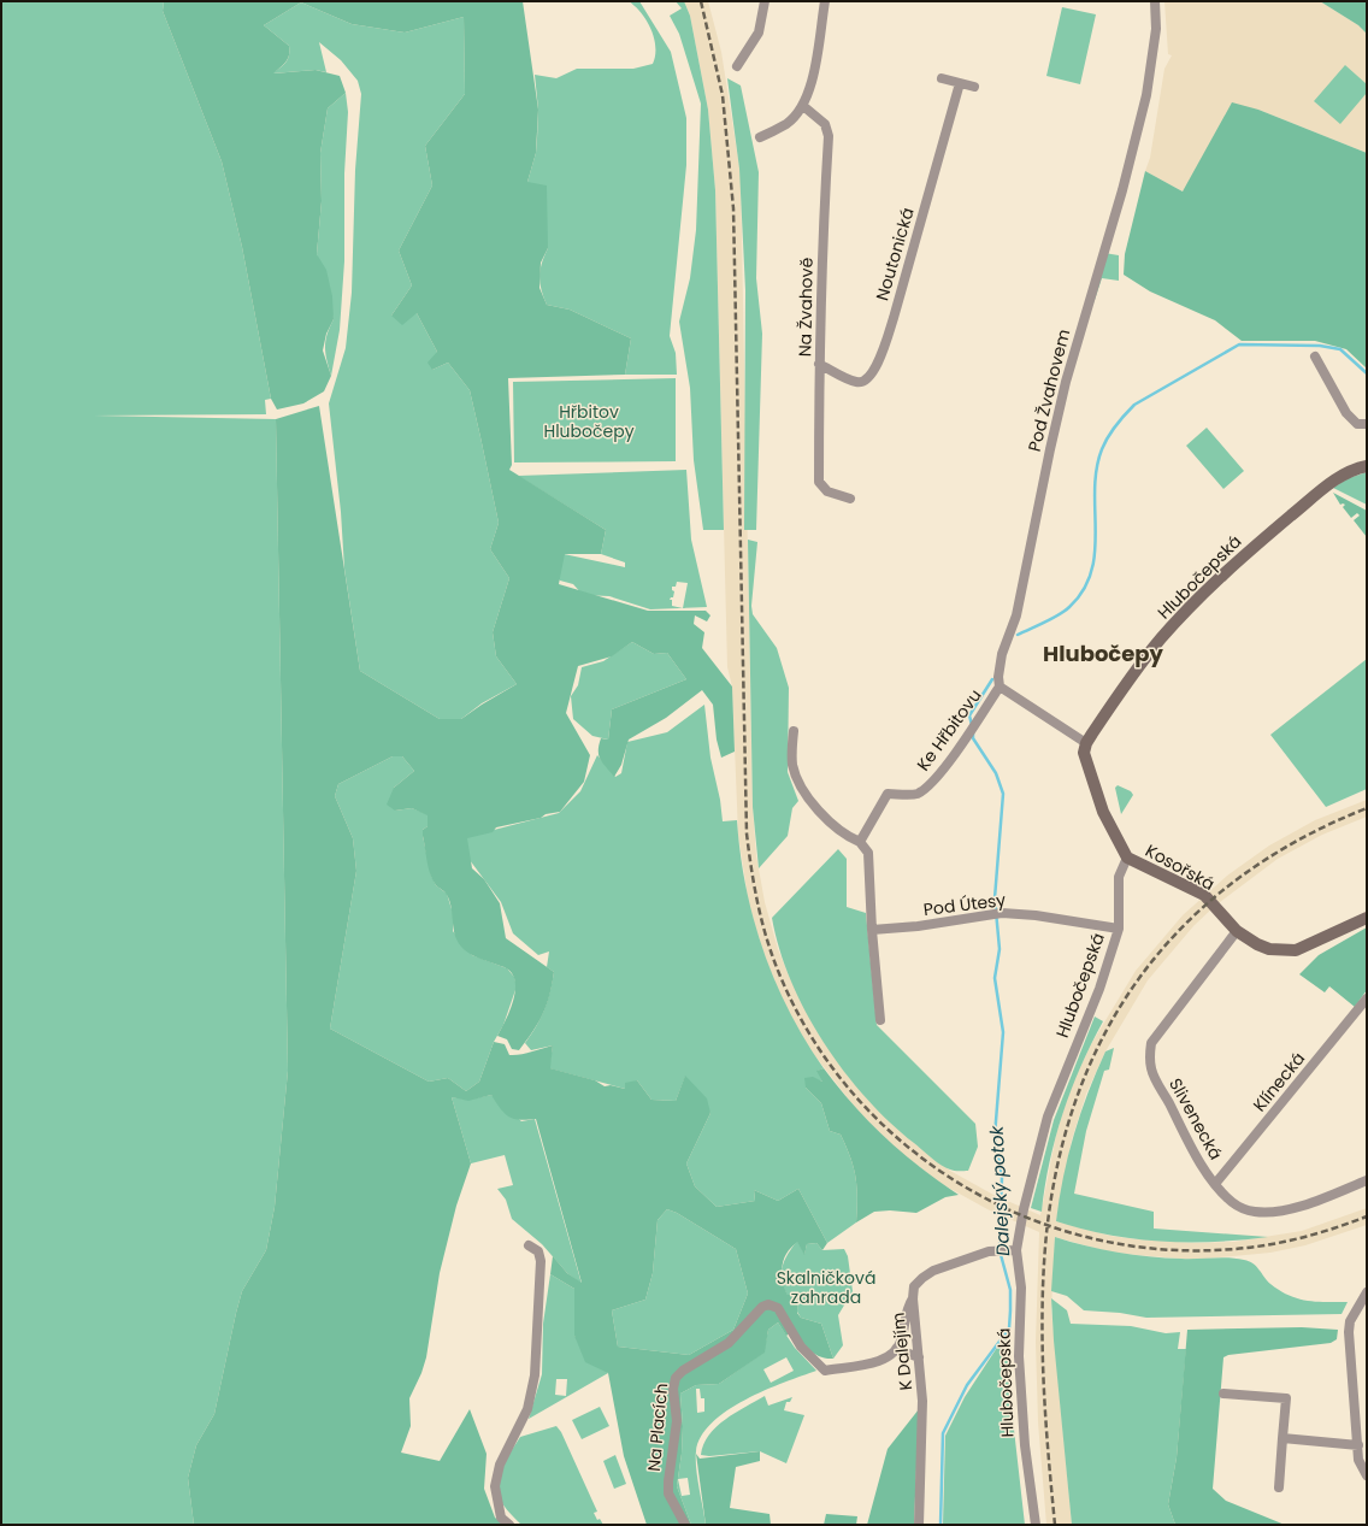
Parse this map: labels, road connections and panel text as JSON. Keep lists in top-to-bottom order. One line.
{"streets":{"street":["Noutonická","Na Žvahově","Pod Žvahovem","Hlubočepská","Ke Hřbitovu","Kosořská","Pod Útesy","Klínecká","Slivenecká","K Dalejím","Na Placích"]},"crossings":[["Noutonická","Na Žvahově"],["Pod Žvahovem","Ke Hřbitovu"],["Hlubočepská","Kosořská"],["Hlubočepská","Pod Útesy"],["Hlubočepská","K Dalejím"],["Kosořská","Slivenecká"],["Klínecká","Slivenecká"]],"districts":["Hlubočepy"],"water":["Dalejský potok"],"parks":["Hřbitov Hlubočepy","Skalničková zahrada"]}
